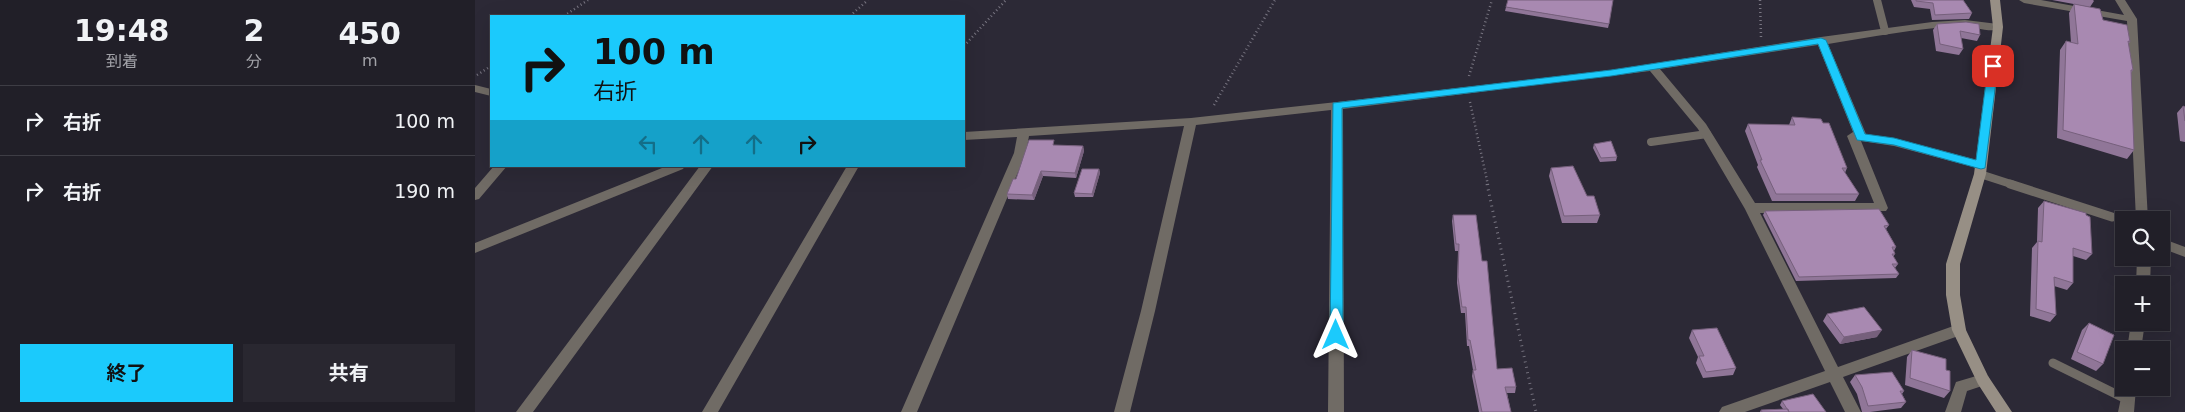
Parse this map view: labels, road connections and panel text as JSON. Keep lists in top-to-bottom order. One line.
{"page":{"eta":["19:48","到着","2","分","450","m"],"turn":["100 m","右折"],"list":[{"name":"右折","value":"100 m"},{"name":"右折","value":"190 m"}],"map_buttons":["+","−"],"buttons":["終了","共有"]}}
